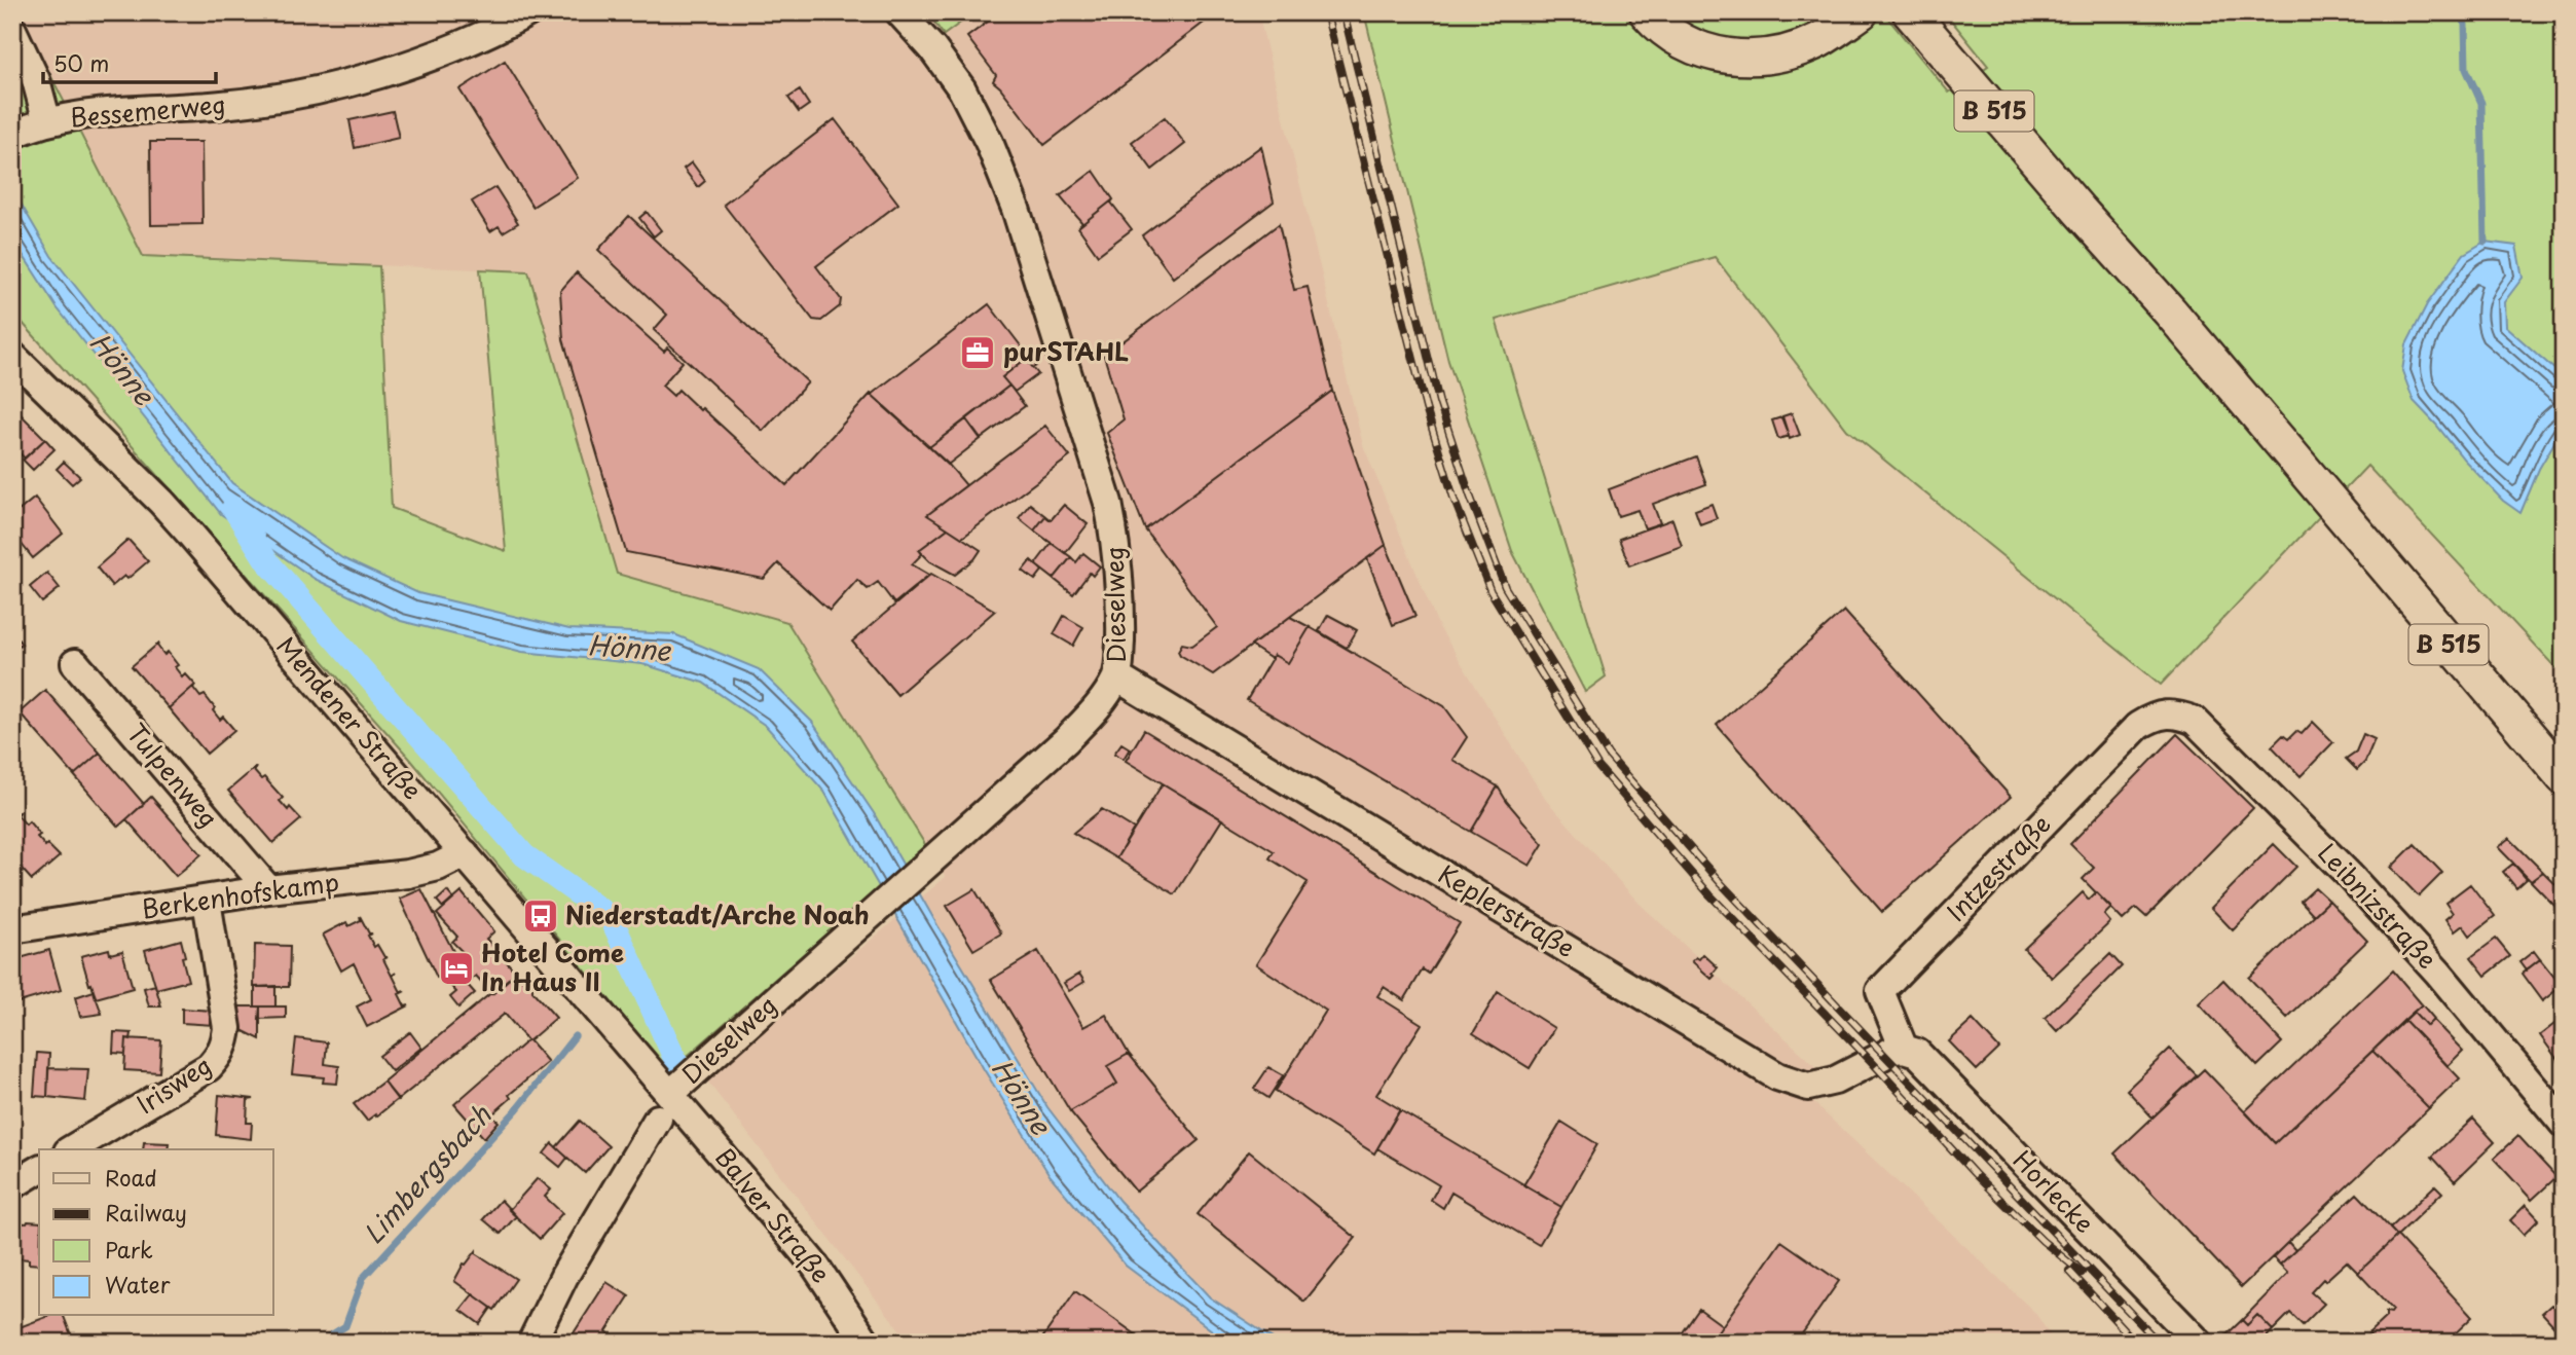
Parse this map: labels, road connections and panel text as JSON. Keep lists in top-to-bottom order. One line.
{"streets":{"main road":["B 515"],"street":["Bessemerweg","Dieselweg","Mendener Straße","Tulpenweg","Intzestraße","Berkenhofskamp","Leibnizstraße","Keplerstraße","Irisweg","Horlecke","Balver Straße"]},"crossings":[["Dieselweg","Mendener Straße"],["Dieselweg","Keplerstraße"],["Dieselweg","Balver Straße"],["Mendener Straße","Berkenhofskamp"],["Mendener Straße","Balver Straße"],["Tulpenweg","Berkenhofskamp"],["Intzestraße","Leibnizstraße"],["Intzestraße","Keplerstraße"],["Intzestraße","Horlecke"],["Berkenhofskamp","Irisweg"],["Keplerstraße","Horlecke"]],"water":["Hönne","Limbergsbach"],"places":{"office":["purSTAHL"],"bus stop":["Niederstadt/Arche Noah"],"hotel":["Hotel Come In Haus II"]},"legend":["Road","Railway","Park","Water"],"scale_bar":"50 m"}
